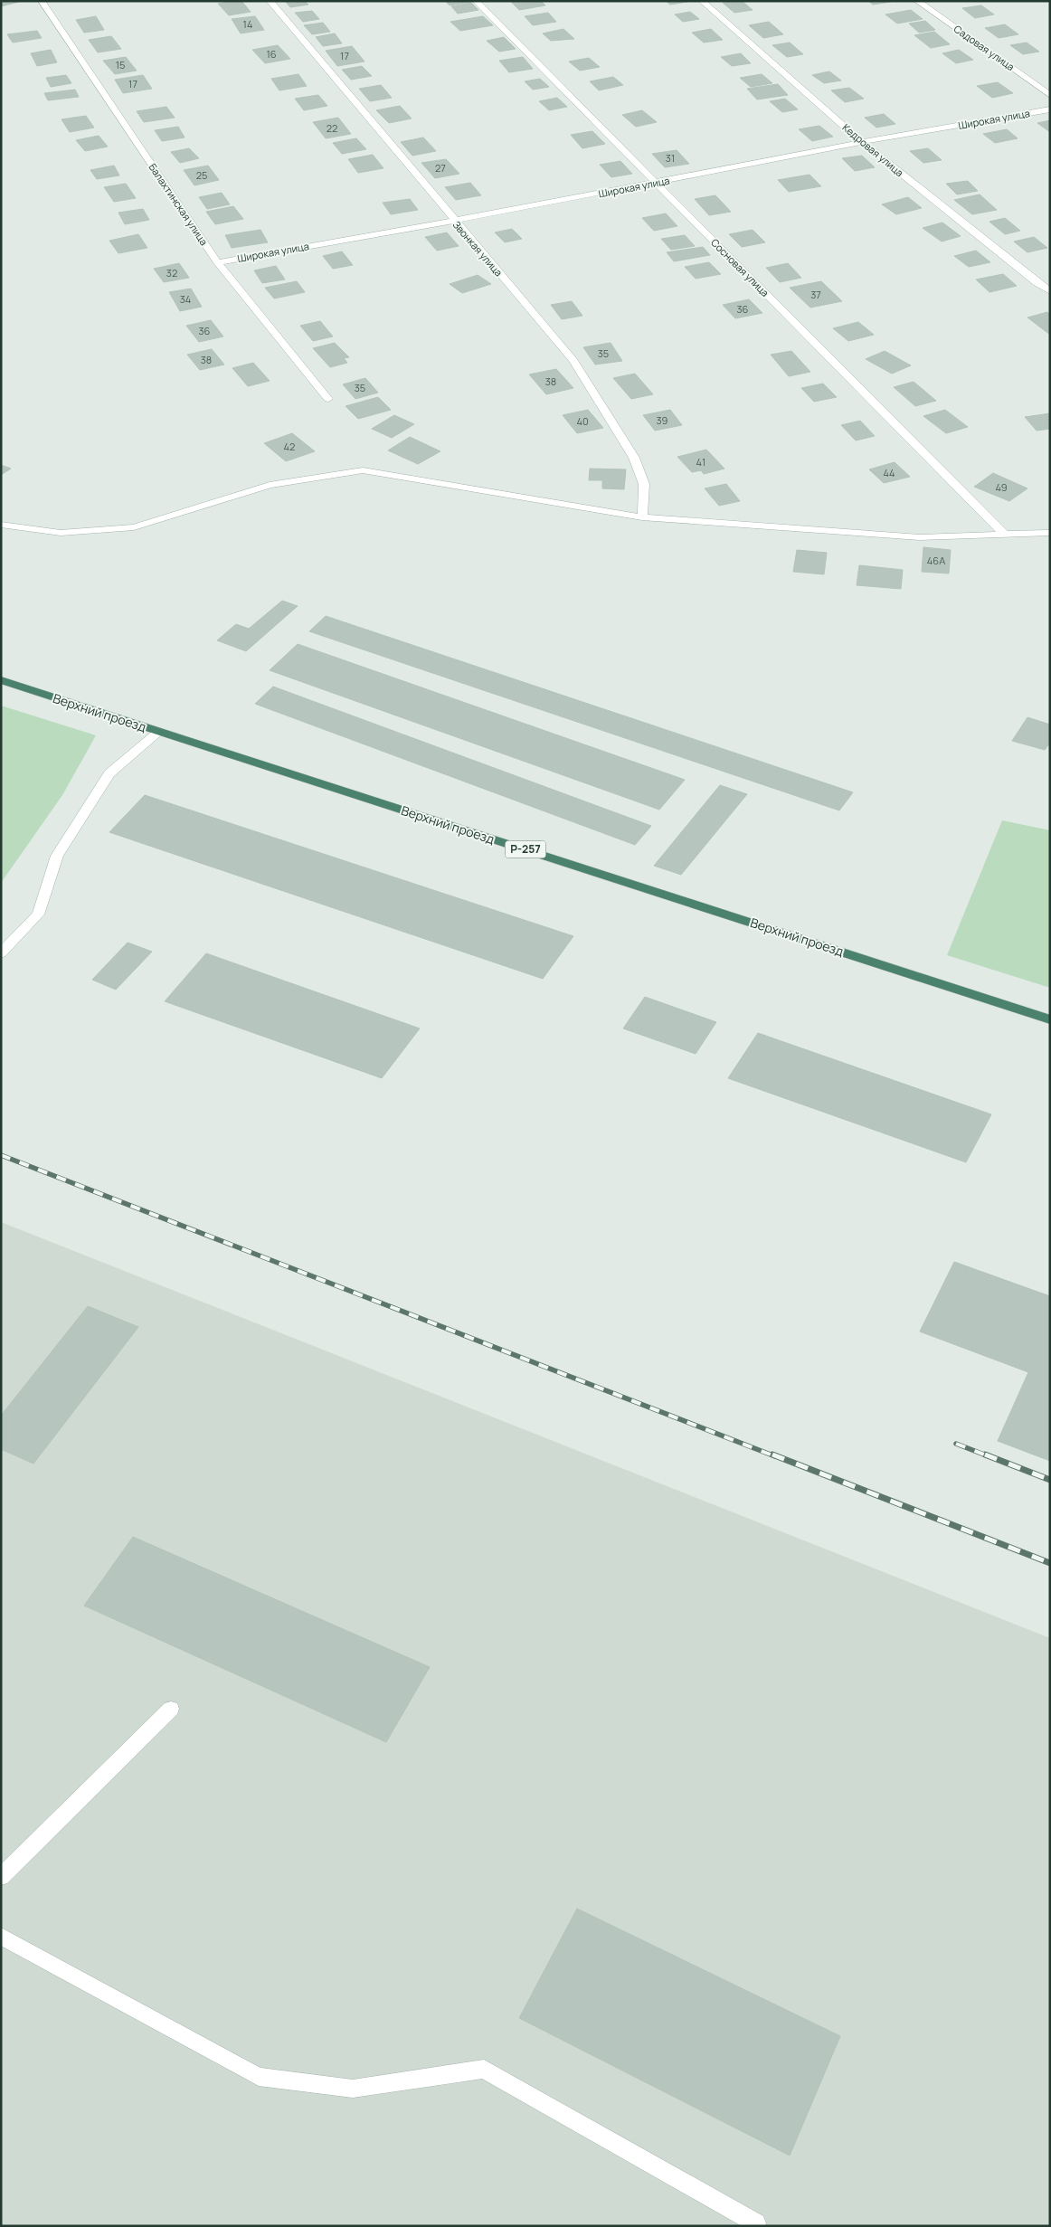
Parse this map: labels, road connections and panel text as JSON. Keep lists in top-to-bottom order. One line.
{"streets":{"highway":["Верхний проезд","Р-257"],"street":["Садовая улица","Широкая улица","Кедровая улица","Балахтинская улица","Звонкая улица","Сосновая улица"]},"crossings":[["Широкая улица","Кедровая улица"],["Широкая улица","Балахтинская улица"],["Широкая улица","Звонкая улица"],["Широкая улица","Сосновая улица"]],"house_numbers":["14","16","17","15","17","22","31","27","25","32","37","34","36","36","35","38","38","35","39","40","42","41","44","49","46А"]}
